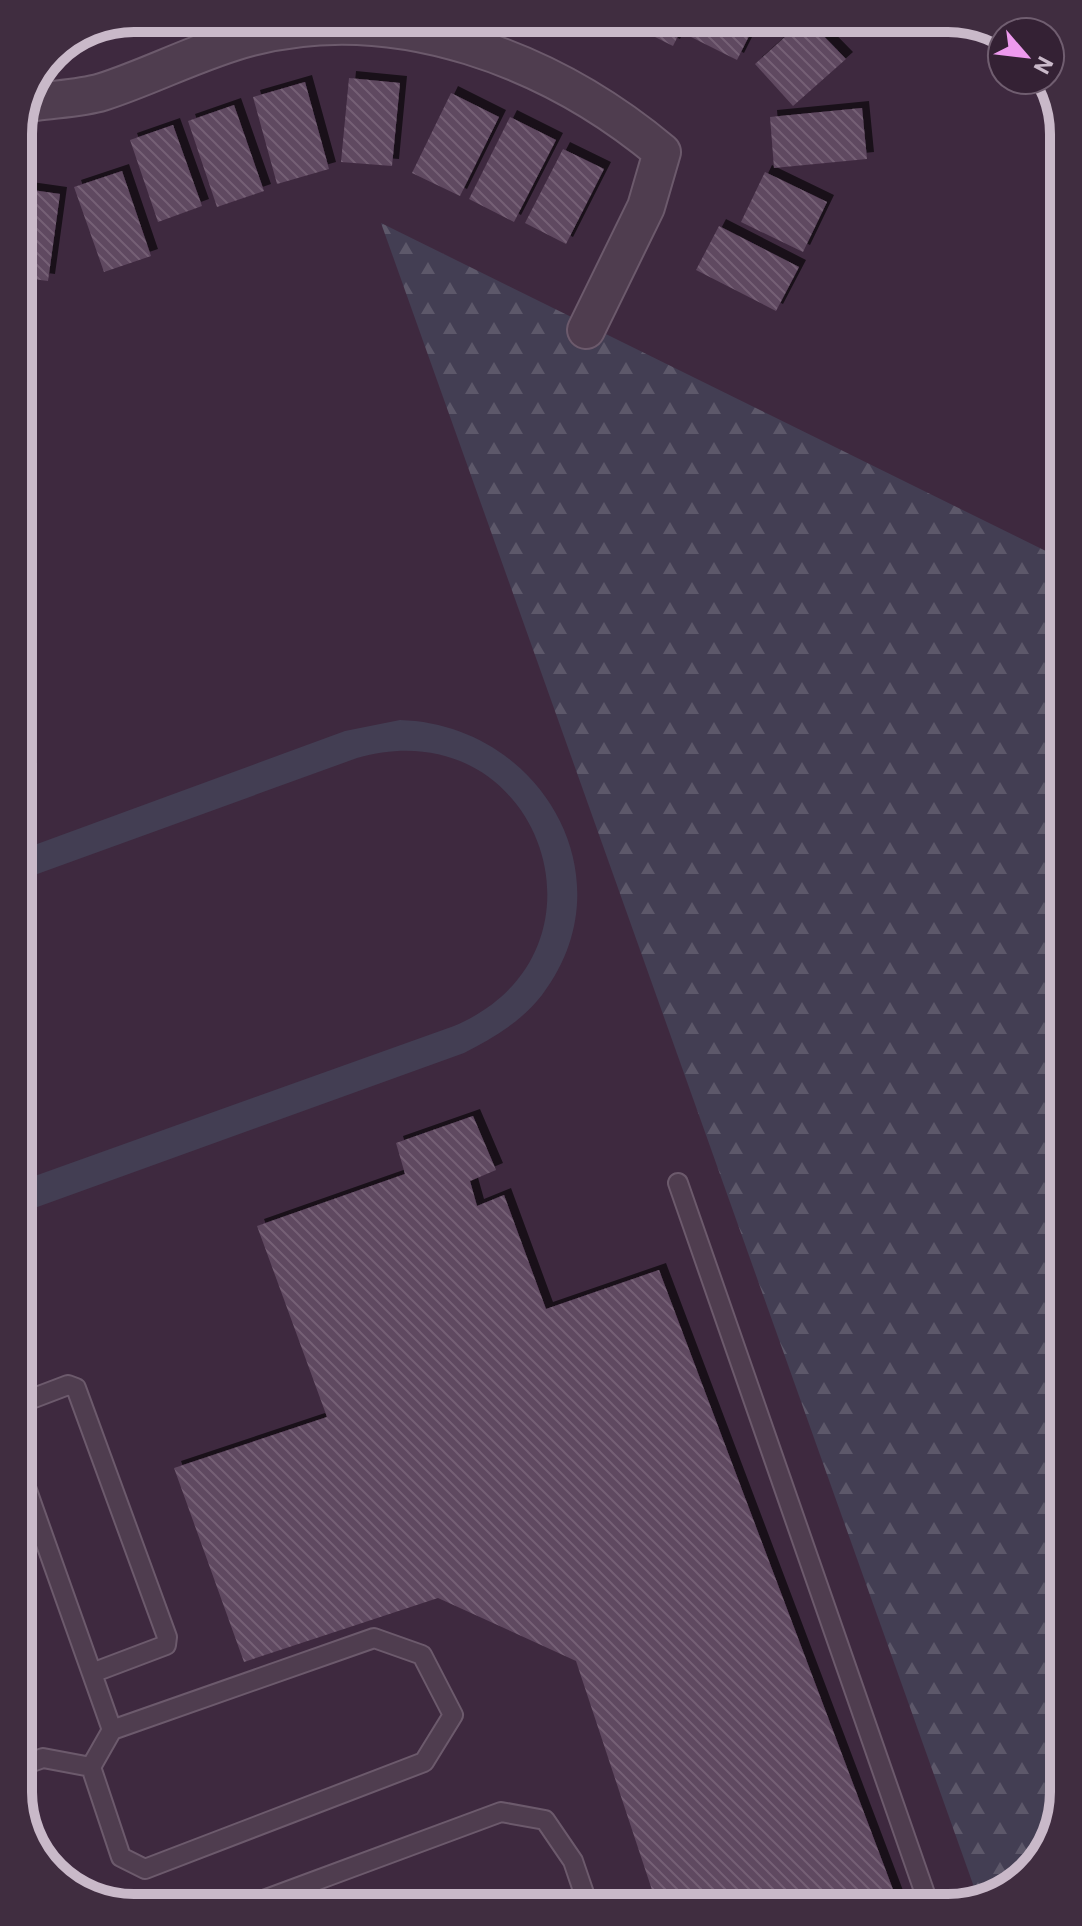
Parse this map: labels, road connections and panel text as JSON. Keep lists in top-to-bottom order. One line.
{"north":"bottom right"}
